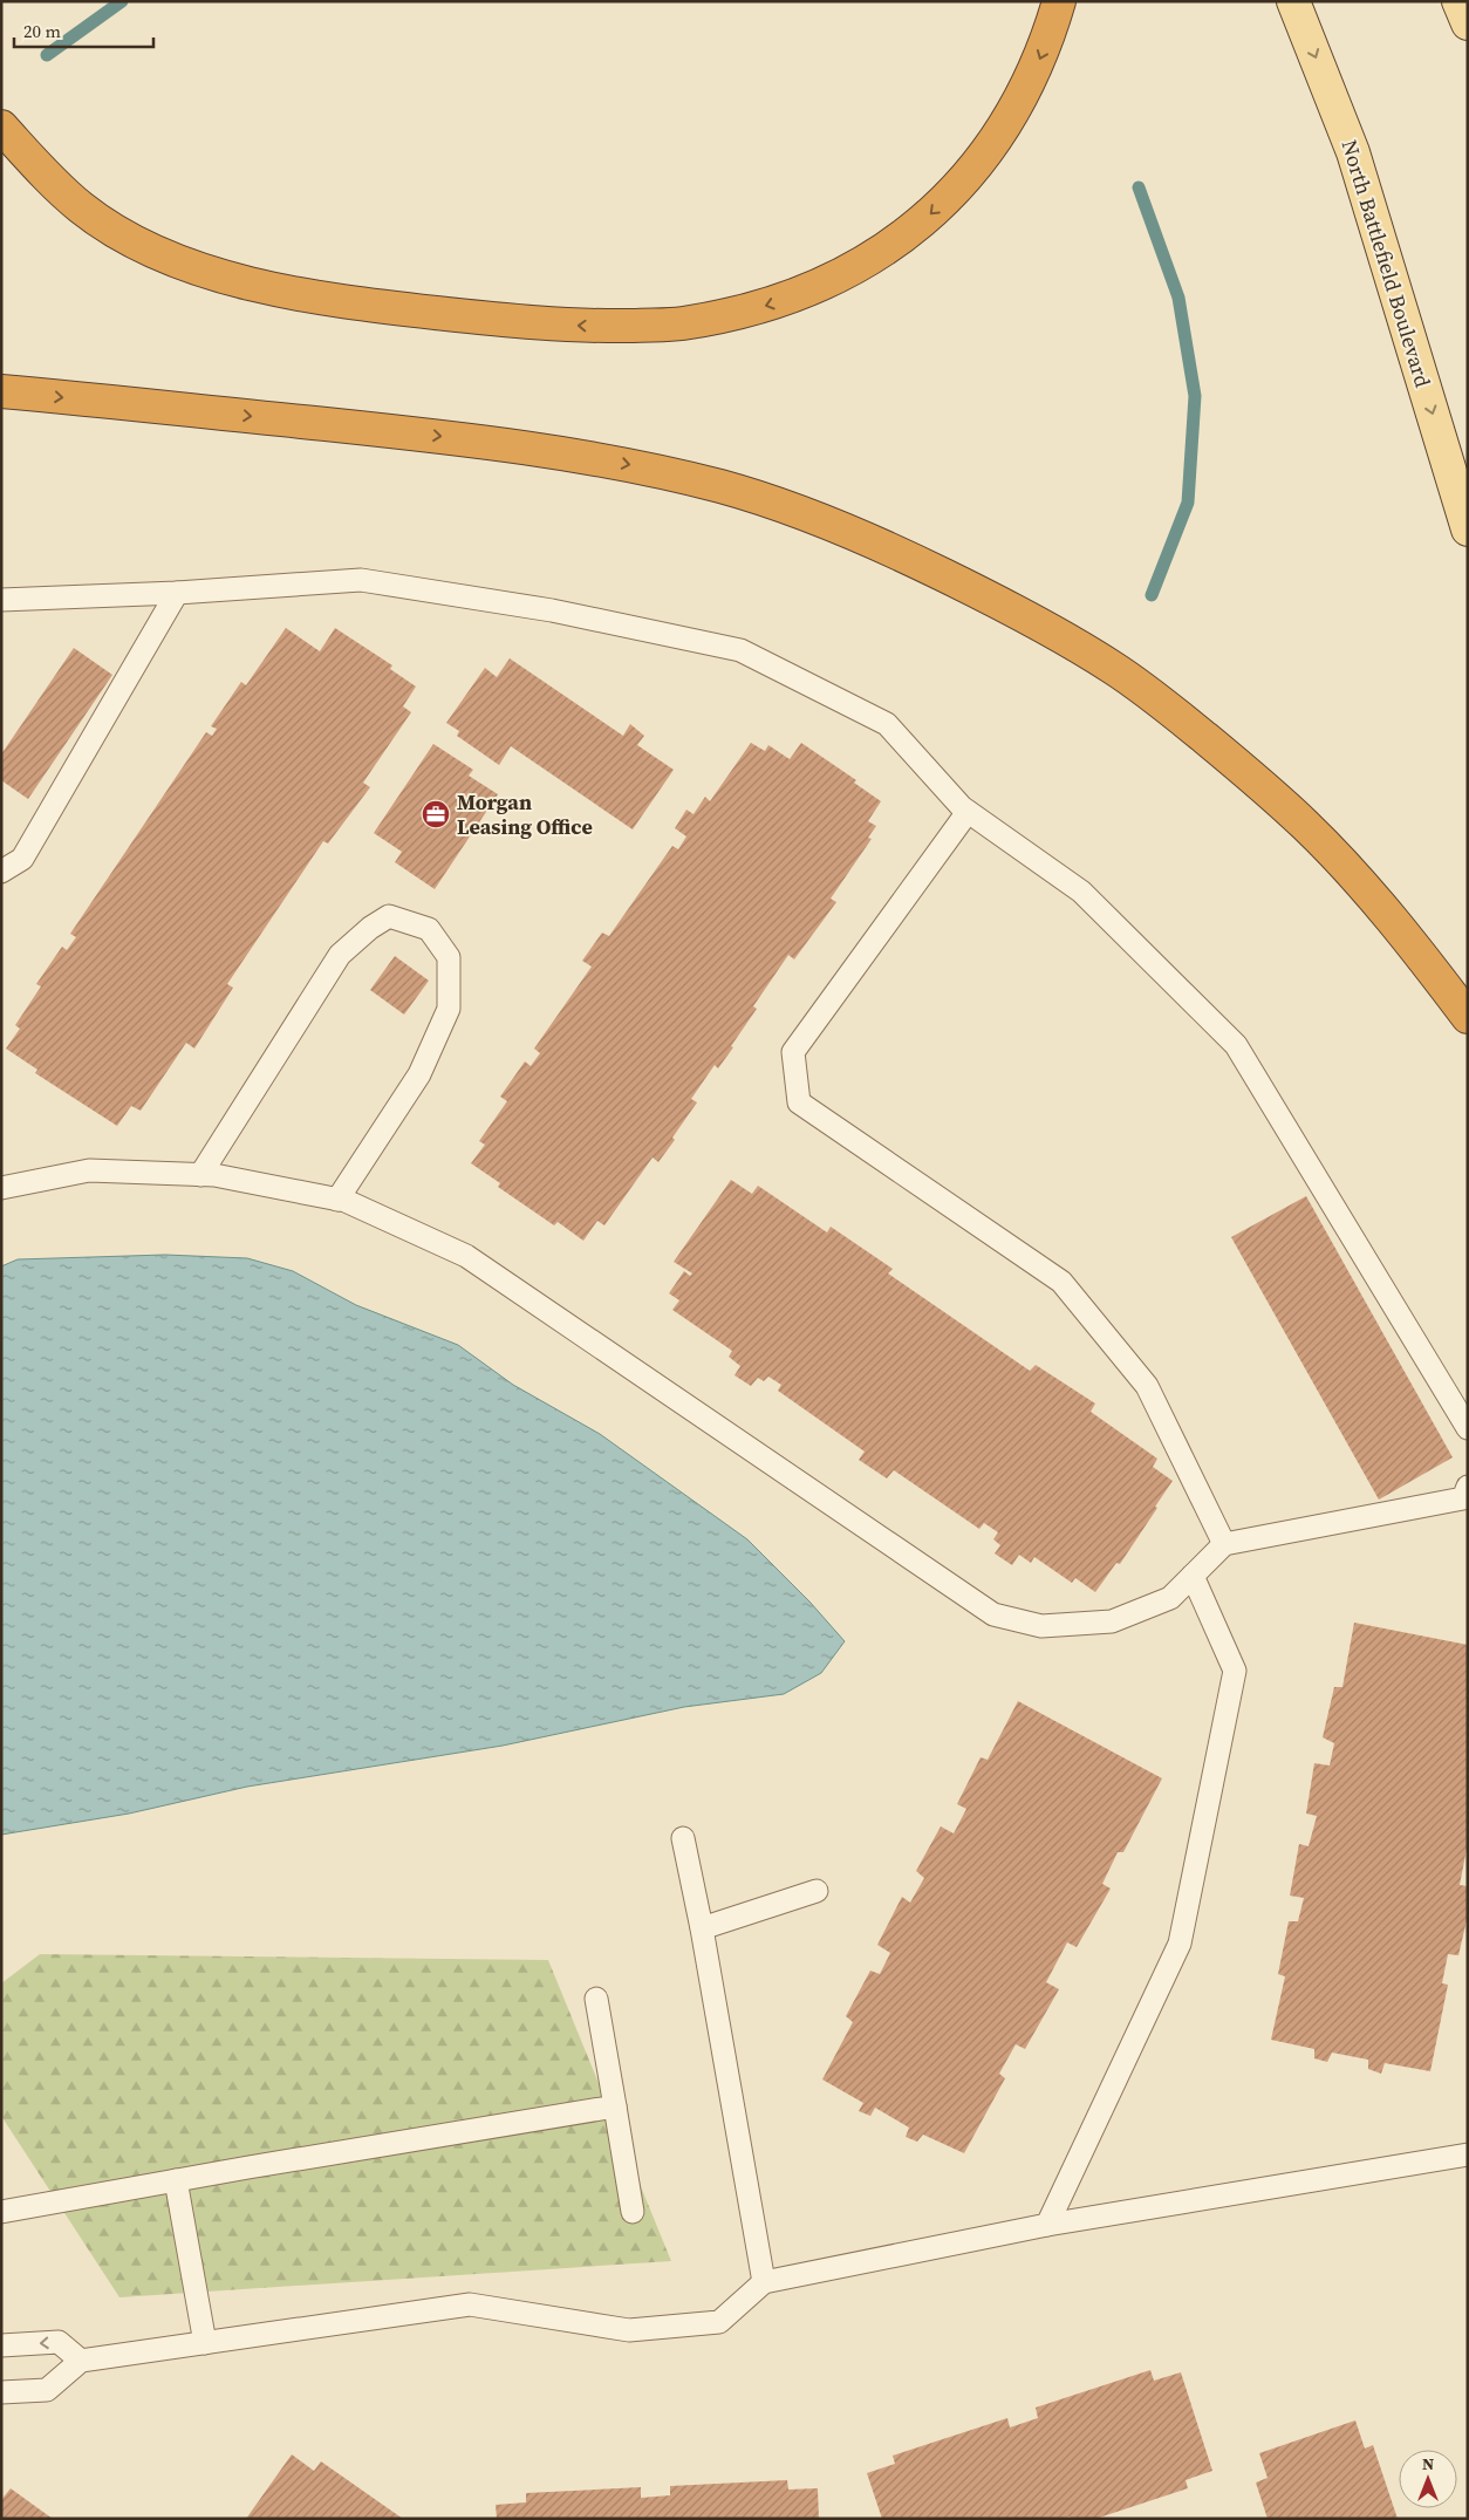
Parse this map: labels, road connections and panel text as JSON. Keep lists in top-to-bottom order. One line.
{"streets":{"main road":["North Battlefield Boulevard"]},"one_way":["North Battlefield Boulevard"],"places":{"office":["Morgan Leasing Office"]},"scale_bar":"20 m","north":"top"}
